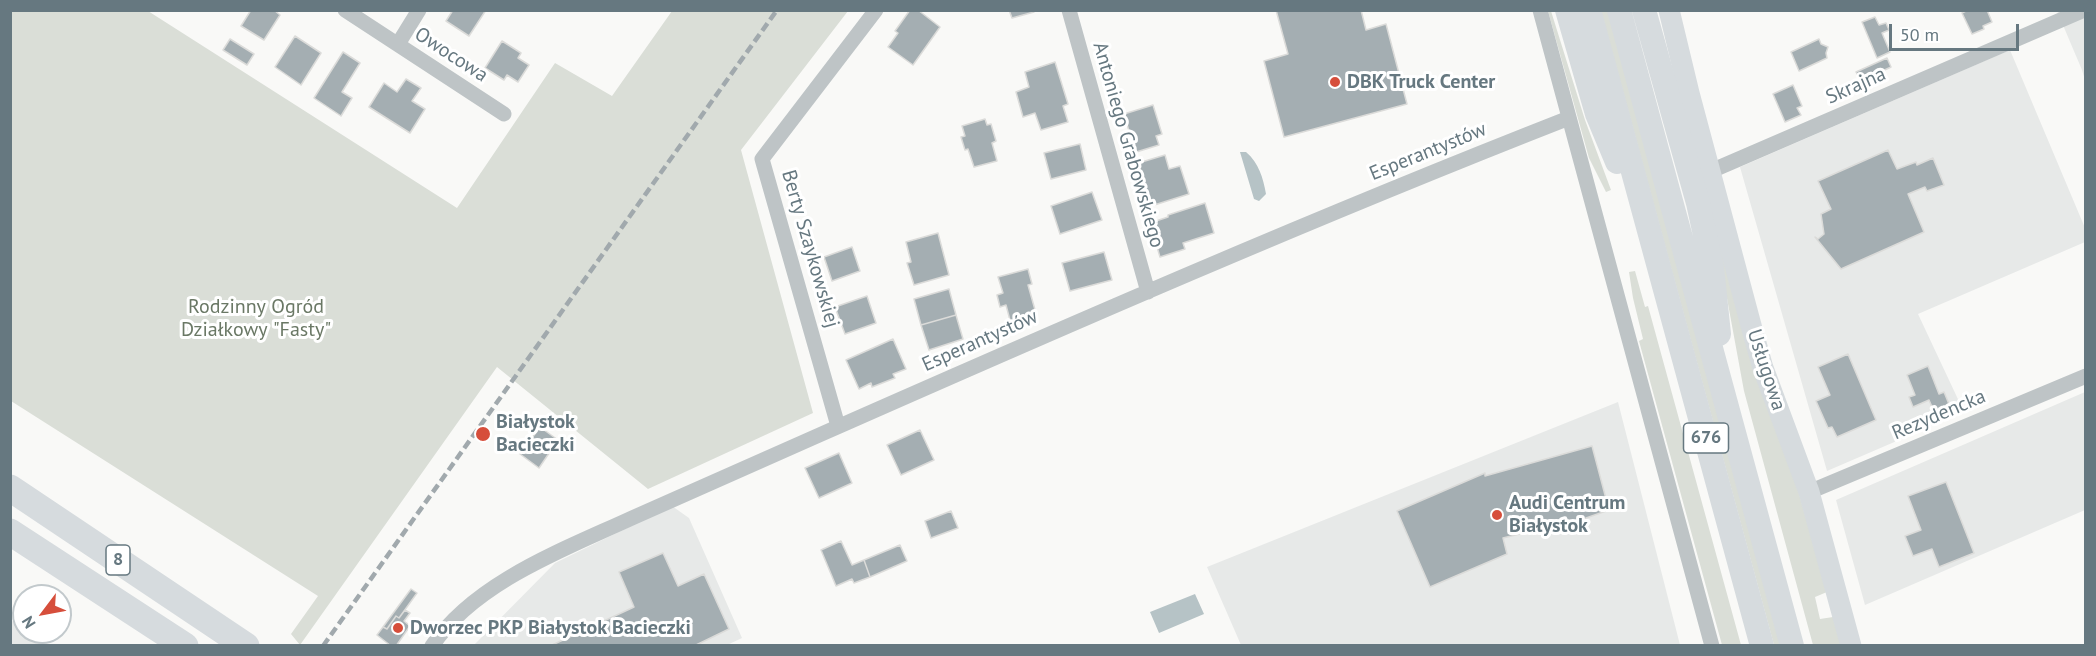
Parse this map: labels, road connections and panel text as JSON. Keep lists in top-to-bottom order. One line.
{"streets":{"highway":["8"],"main road":["676"],"street":["Owocowa","Skrajna","Antoniego Grabowskiego","Esperantystów","Berty Szaykowskiej","Usługowa","Rezydencka"]},"crossings":[["Skrajna","Usługowa"],["Antoniego Grabowskiego","Esperantystów"],["Esperantystów","Berty Szaykowskiej"],["Usługowa","Rezydencka"]],"parks":["Rodzinny Ogród Działkowy \"Fasty\""],"places":["DBK Truck Center","Białystok Bacieczki","Audi Centrum Białystok","Dworzec PKP Białystok Bacieczki"],"scale_bar":"50 m","north":"bottom left"}
